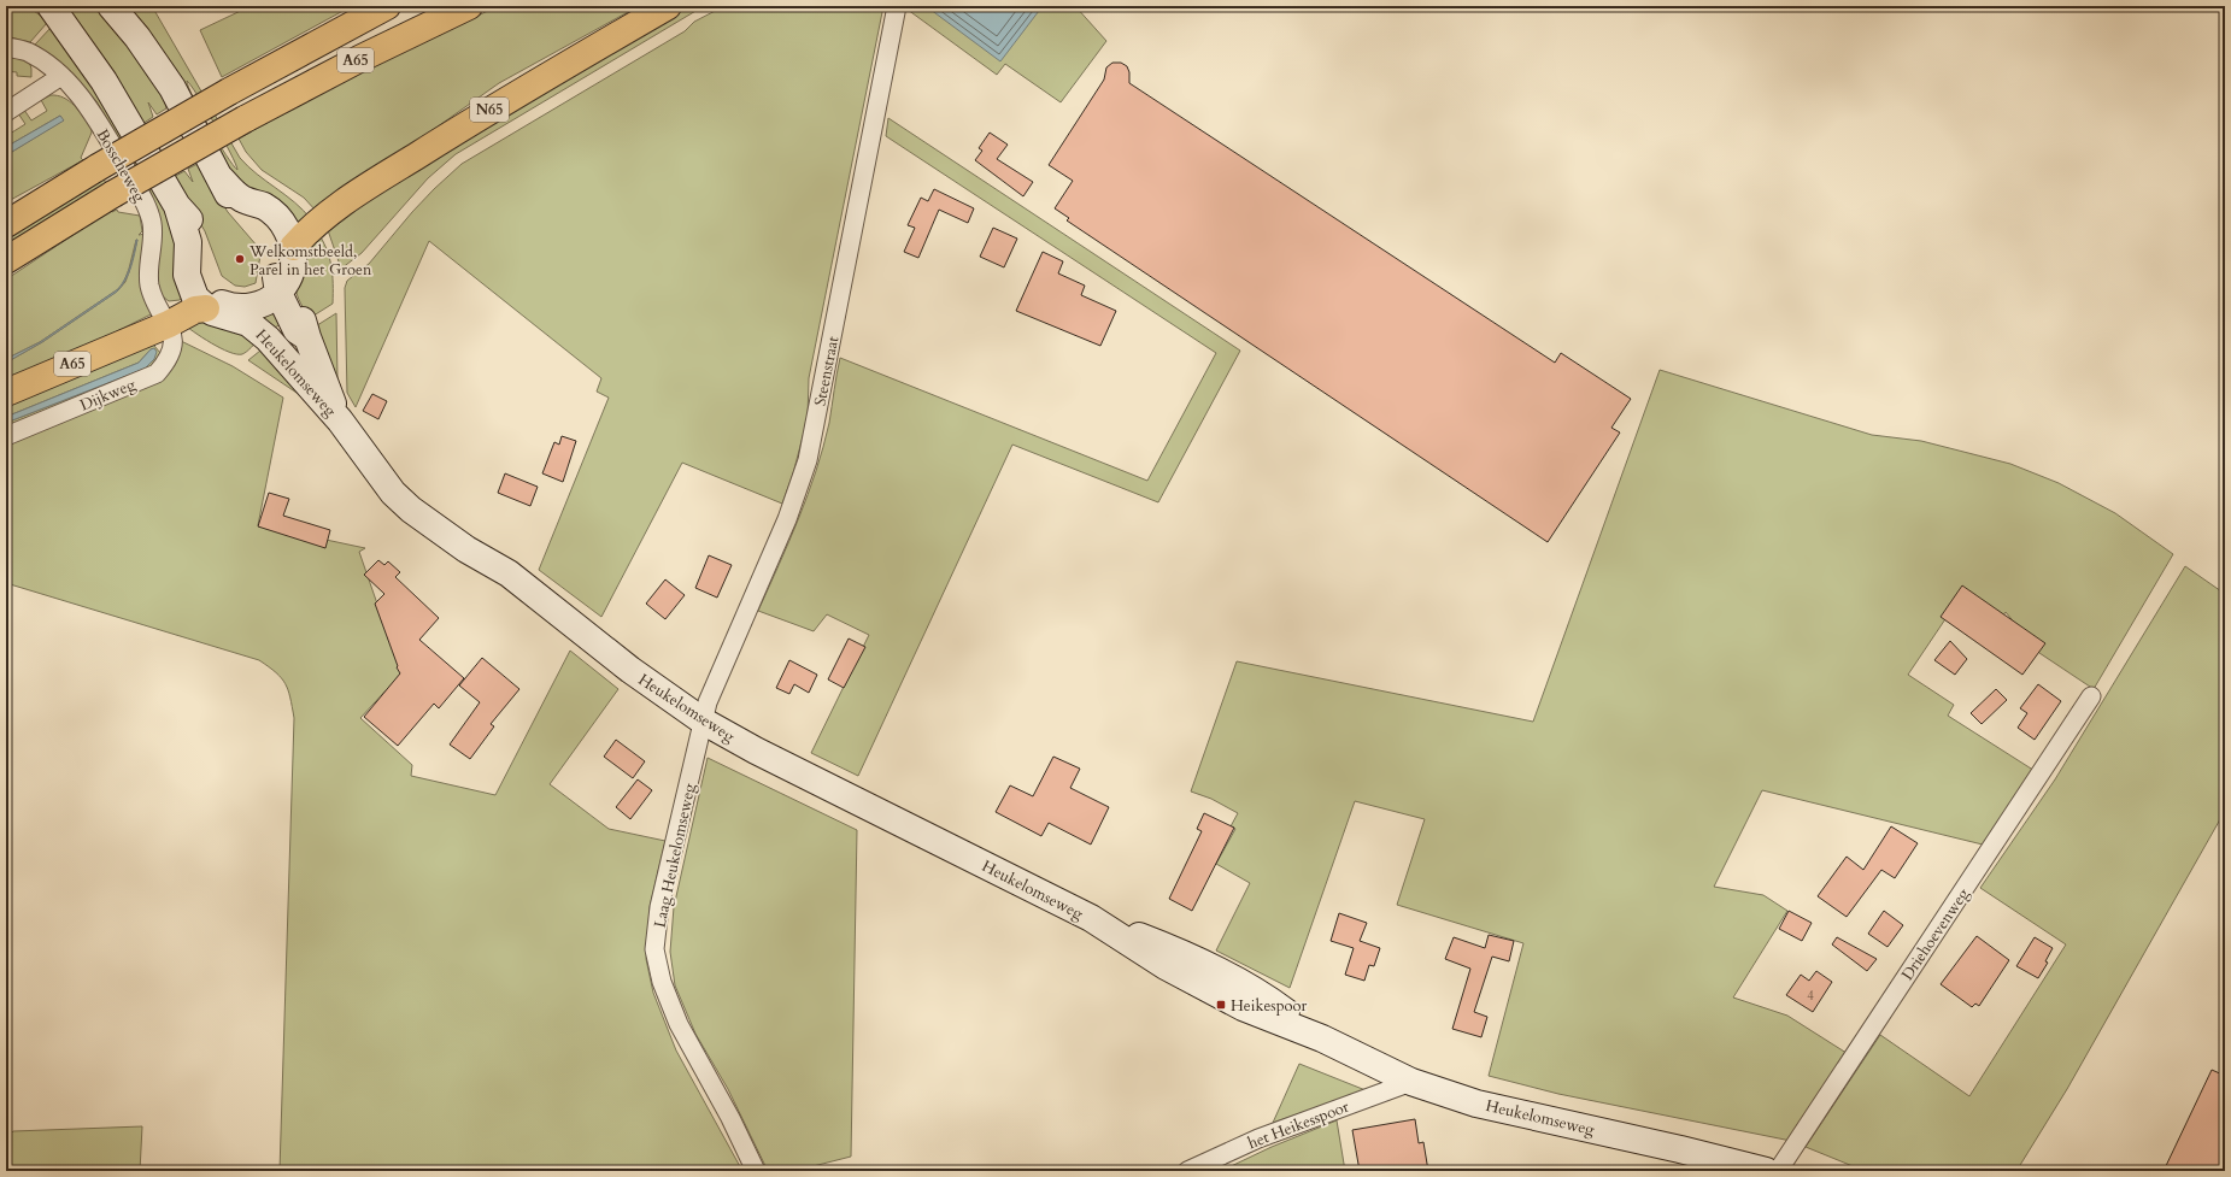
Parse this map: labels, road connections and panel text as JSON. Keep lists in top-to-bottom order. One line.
{"streets":{"main road":["A65","N65"],"street":["Bosscheweg","Steenstraat","Heukelomseweg","Dijkweg","Laag Heukelomseweg","Driehoevenweg","het Heikesspoor"]},"crossings":[["A65","Bosscheweg"],["A65","Heukelomseweg"],["A65","Dijkweg"],["Bosscheweg","Heukelomseweg"],["Bosscheweg","Dijkweg"],["Steenstraat","Heukelomseweg"],["Steenstraat","Laag Heukelomseweg"],["Heukelomseweg","Laag Heukelomseweg"],["Heukelomseweg","het Heikesspoor"]],"places":{"other":["Welkomstbeeld, Parel in het Groen"],"transit":["Heikespoor"]},"house_numbers":["4"]}
